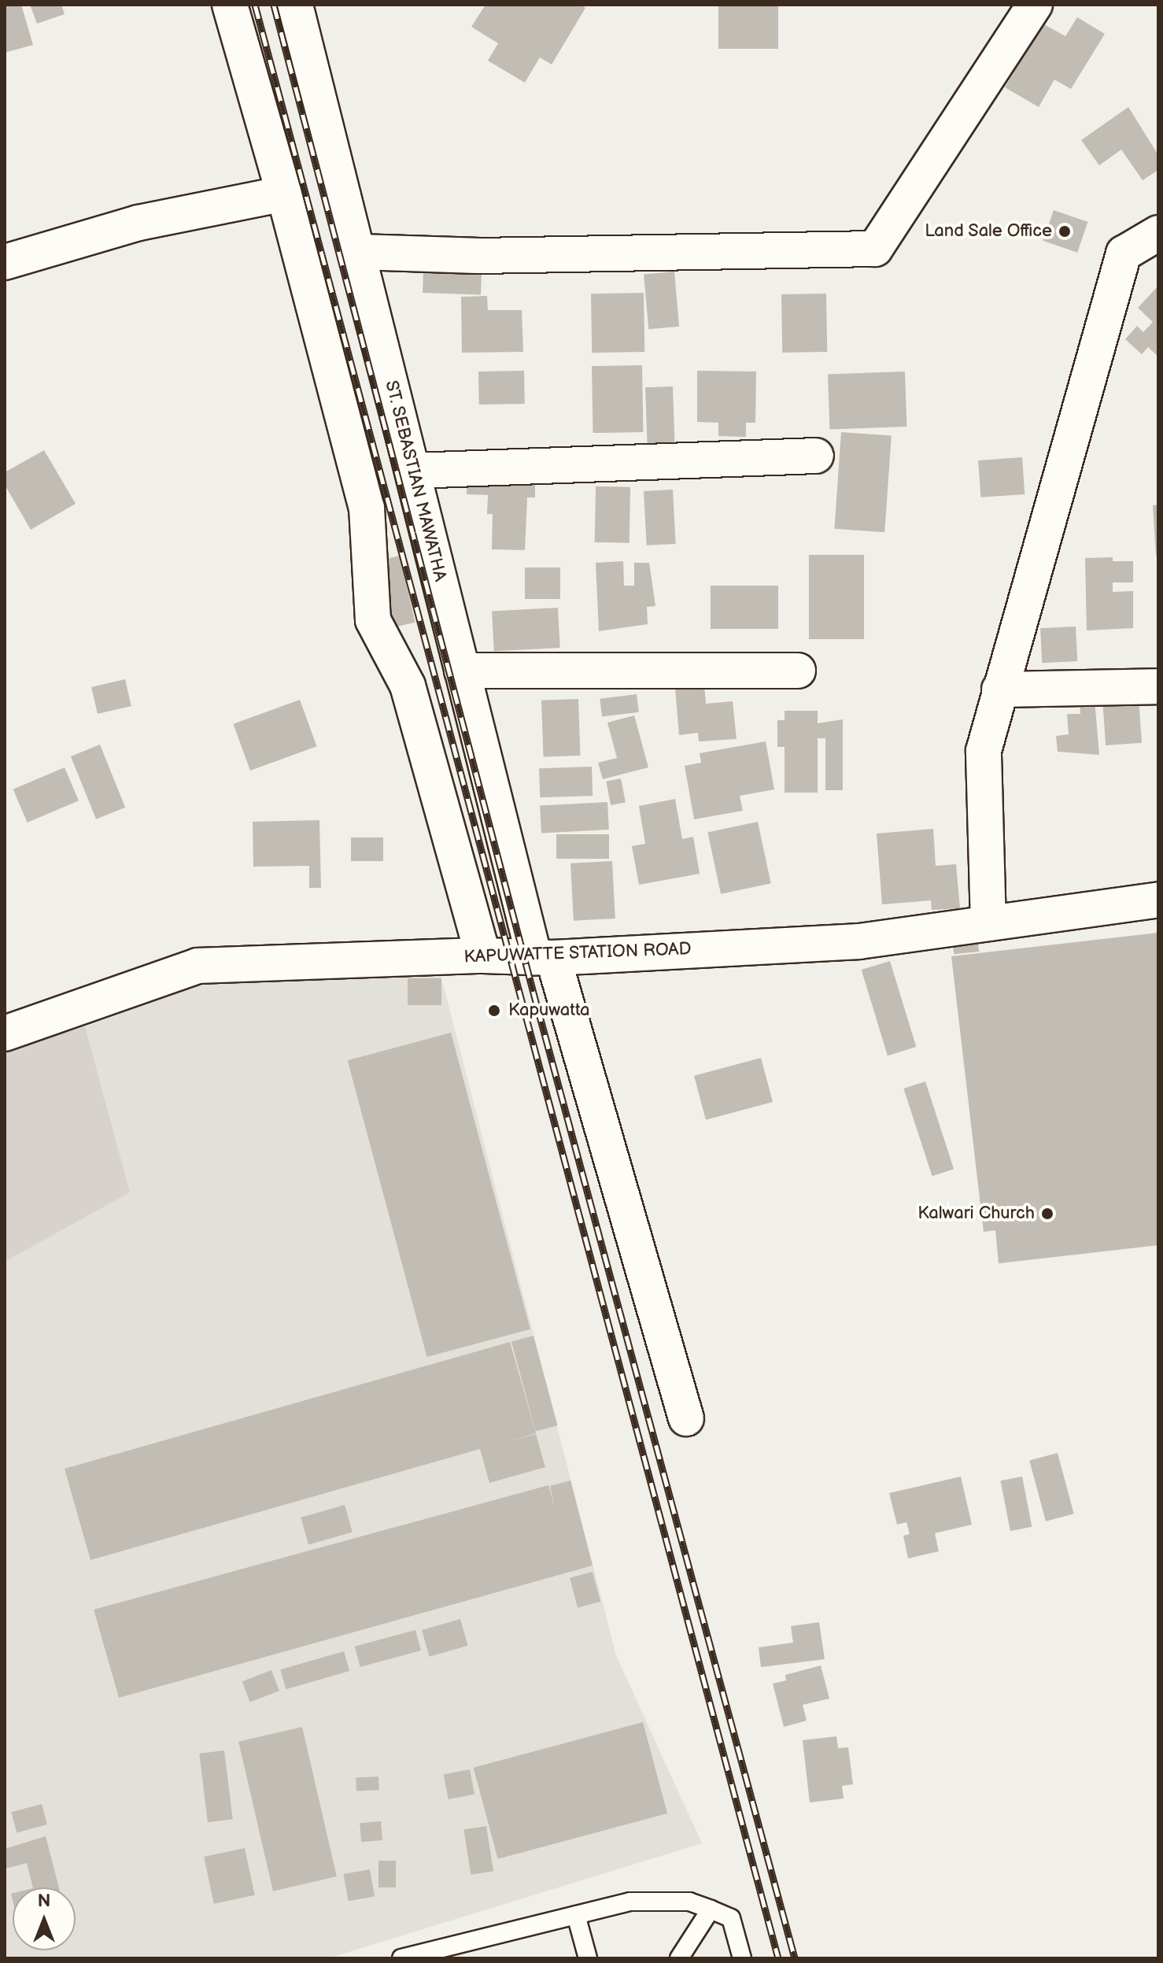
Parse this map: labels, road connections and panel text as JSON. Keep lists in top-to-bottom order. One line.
{"streets":{"street":["ST. SEBASTIAN MAWATHA","KAPUWATTE STATION ROAD"]},"crossings":[["ST. SEBASTIAN MAWATHA","KAPUWATTE STATION ROAD"]],"places":["Land Sale Office","Kapuwatta","Kalwari Church"],"north":"top"}
